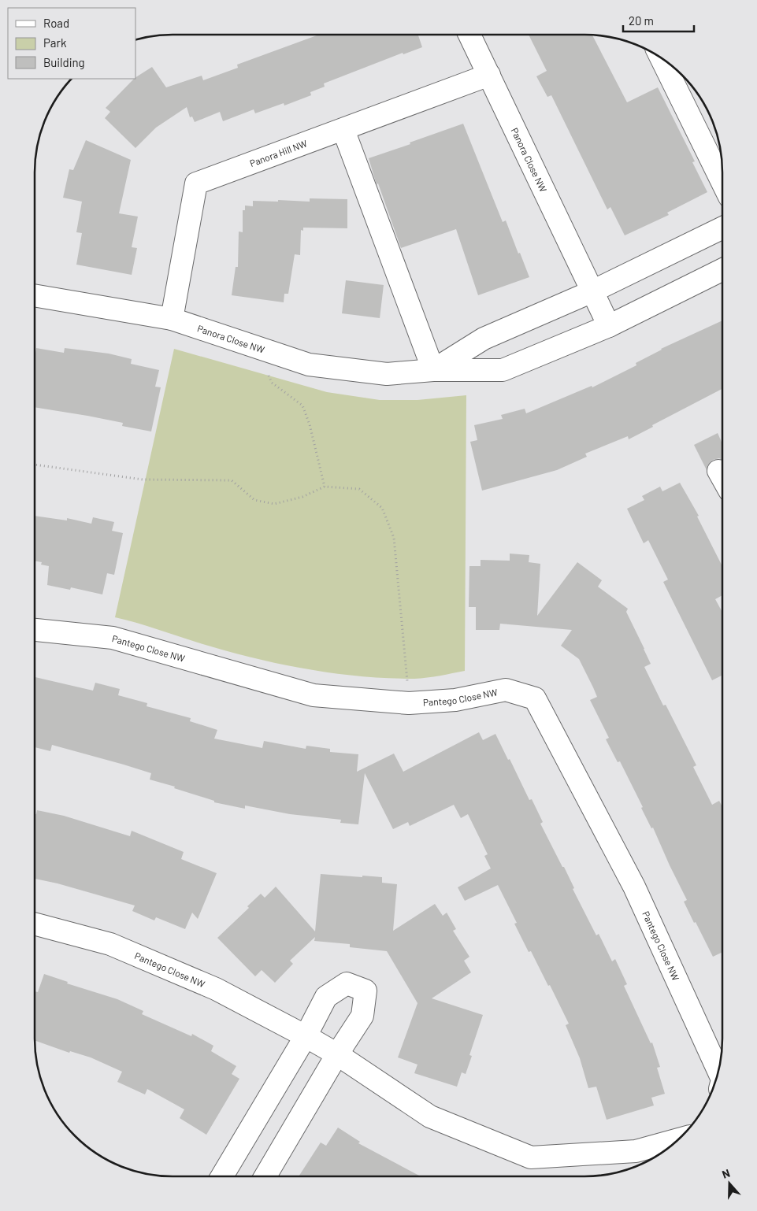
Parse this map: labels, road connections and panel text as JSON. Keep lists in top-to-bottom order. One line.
{"streets":{"street":["Panora Hill NW","Panora Close NW","Pantego Close NW"]},"crossings":[["Panora Hill NW","Panora Close NW"]],"legend":["Road","Park","Building"],"scale_bar":"20 m","north":"top"}
